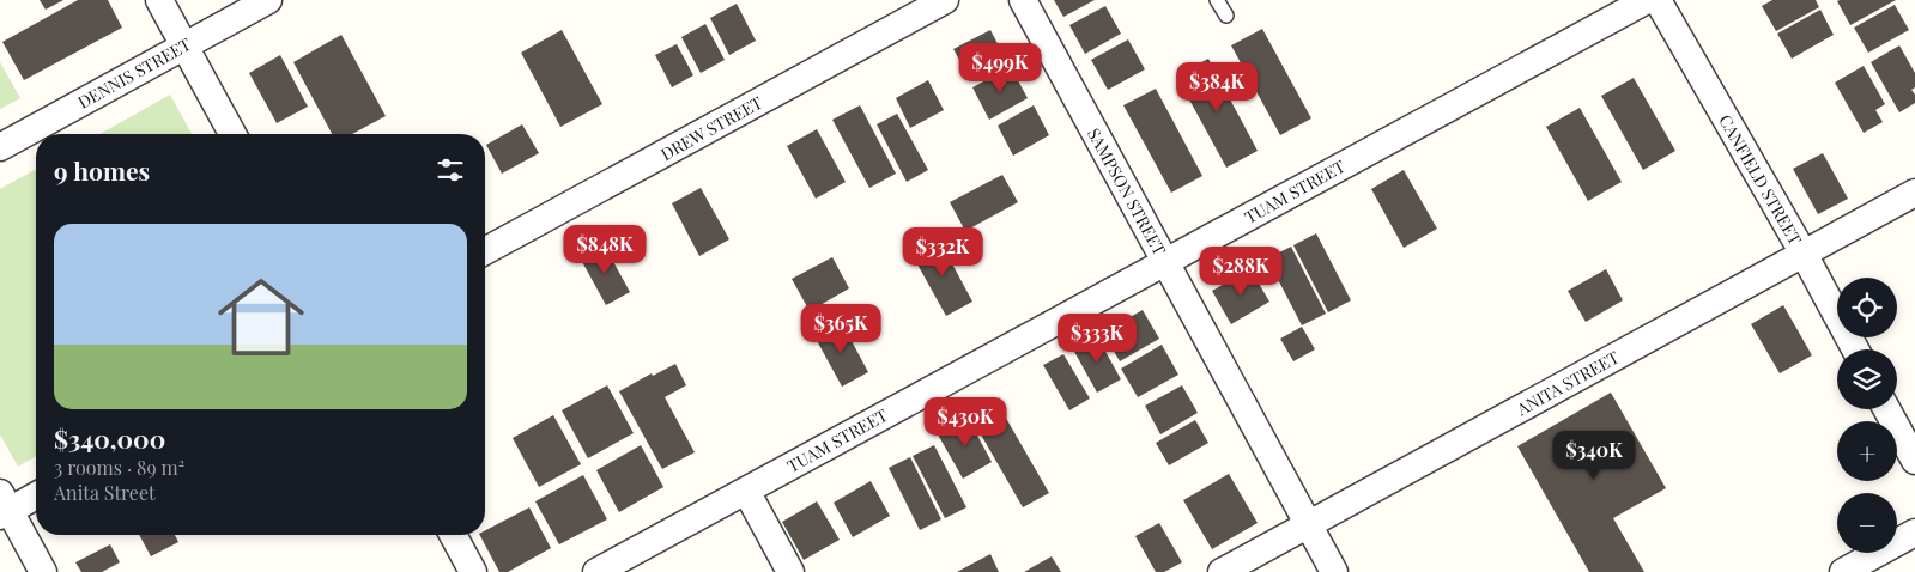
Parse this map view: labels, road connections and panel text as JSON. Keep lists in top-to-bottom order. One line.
{"streets":{"street":["DENNIS STREET","DREW STREET","CANFIELD STREET","SAMPSON STREET","TUAM STREET","ANITA STREET"]},"crossings":[["CANFIELD STREET","ANITA STREET"],["SAMPSON STREET","TUAM STREET"],["SAMPSON STREET","ANITA STREET"]],"page":{"price":["$499K","$384K","$848K","$332K","$288K","$365K","$333K","$430K","$340K"],"heading":"9 homes","list":[{"name":"$340,000","note":"3 rooms · 89 m² · Anita Street"}],"map_buttons":["+","−"]}}
